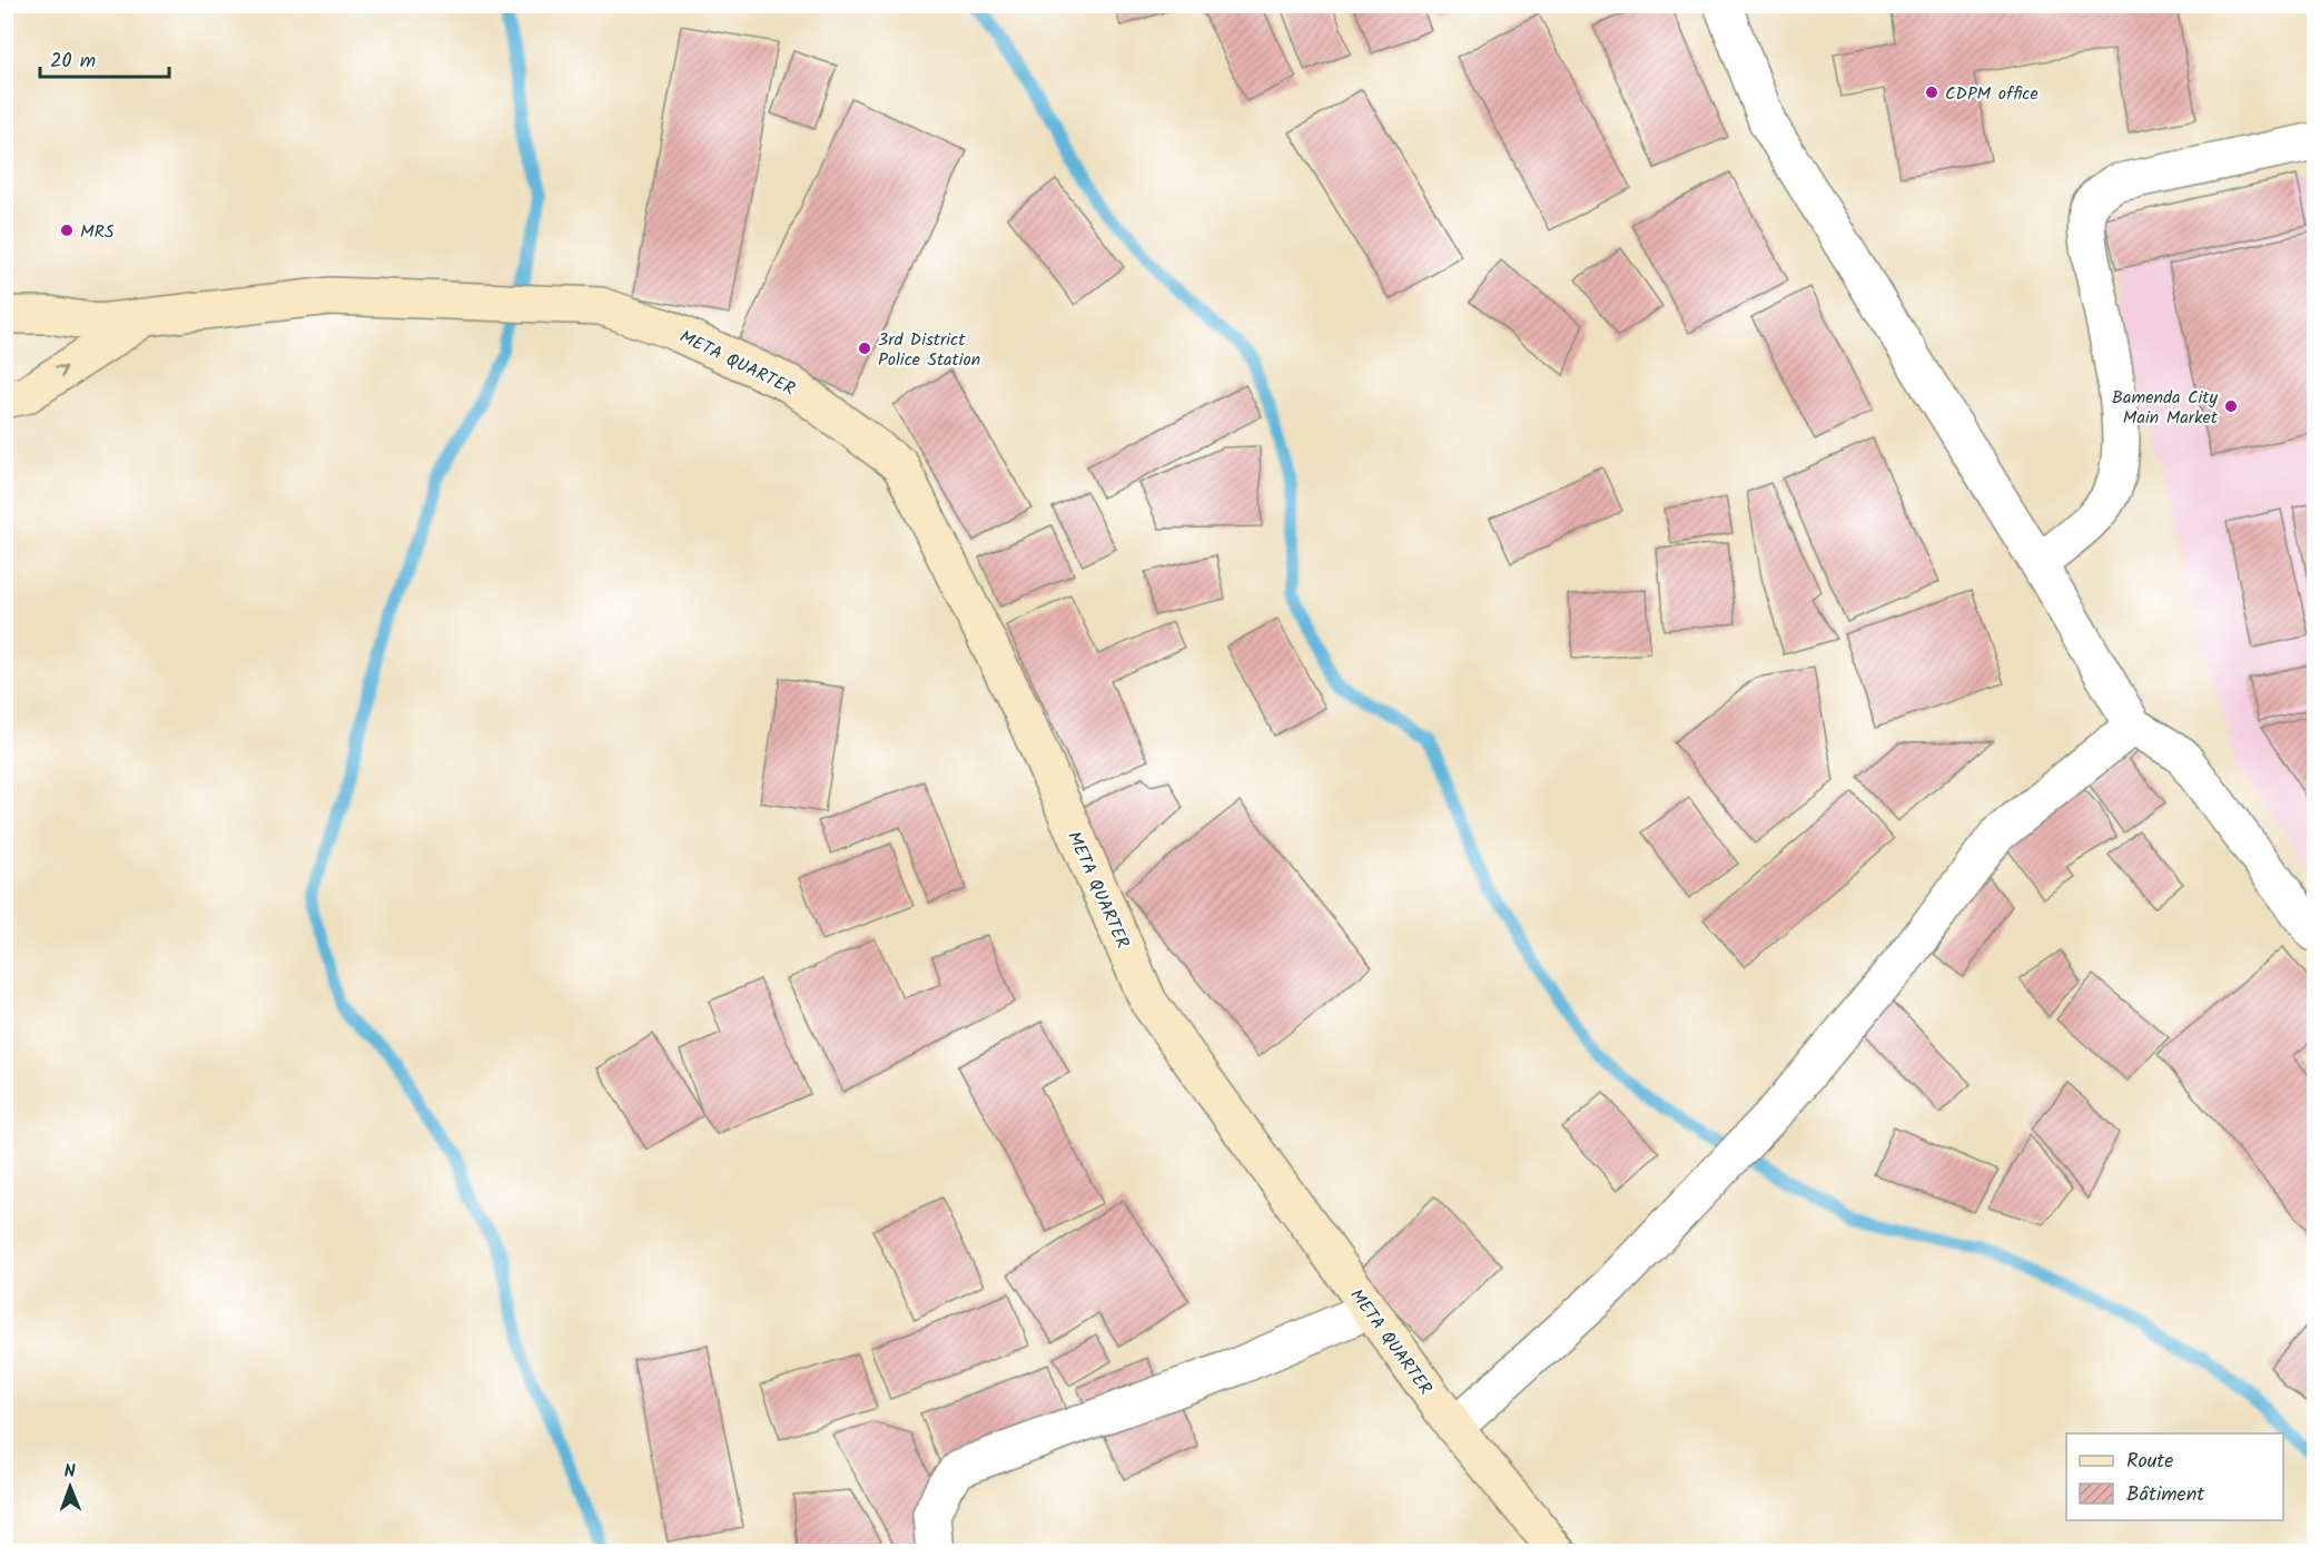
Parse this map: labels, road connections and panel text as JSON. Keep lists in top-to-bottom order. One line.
{"streets":{"main road":["META QUARTER"]},"places":["CDPM office","MRS","3rd District Police Station","Bamenda City Main Market"],"legend":["Route","Bâtiment"],"scale_bar":"20 m","north":"top"}
